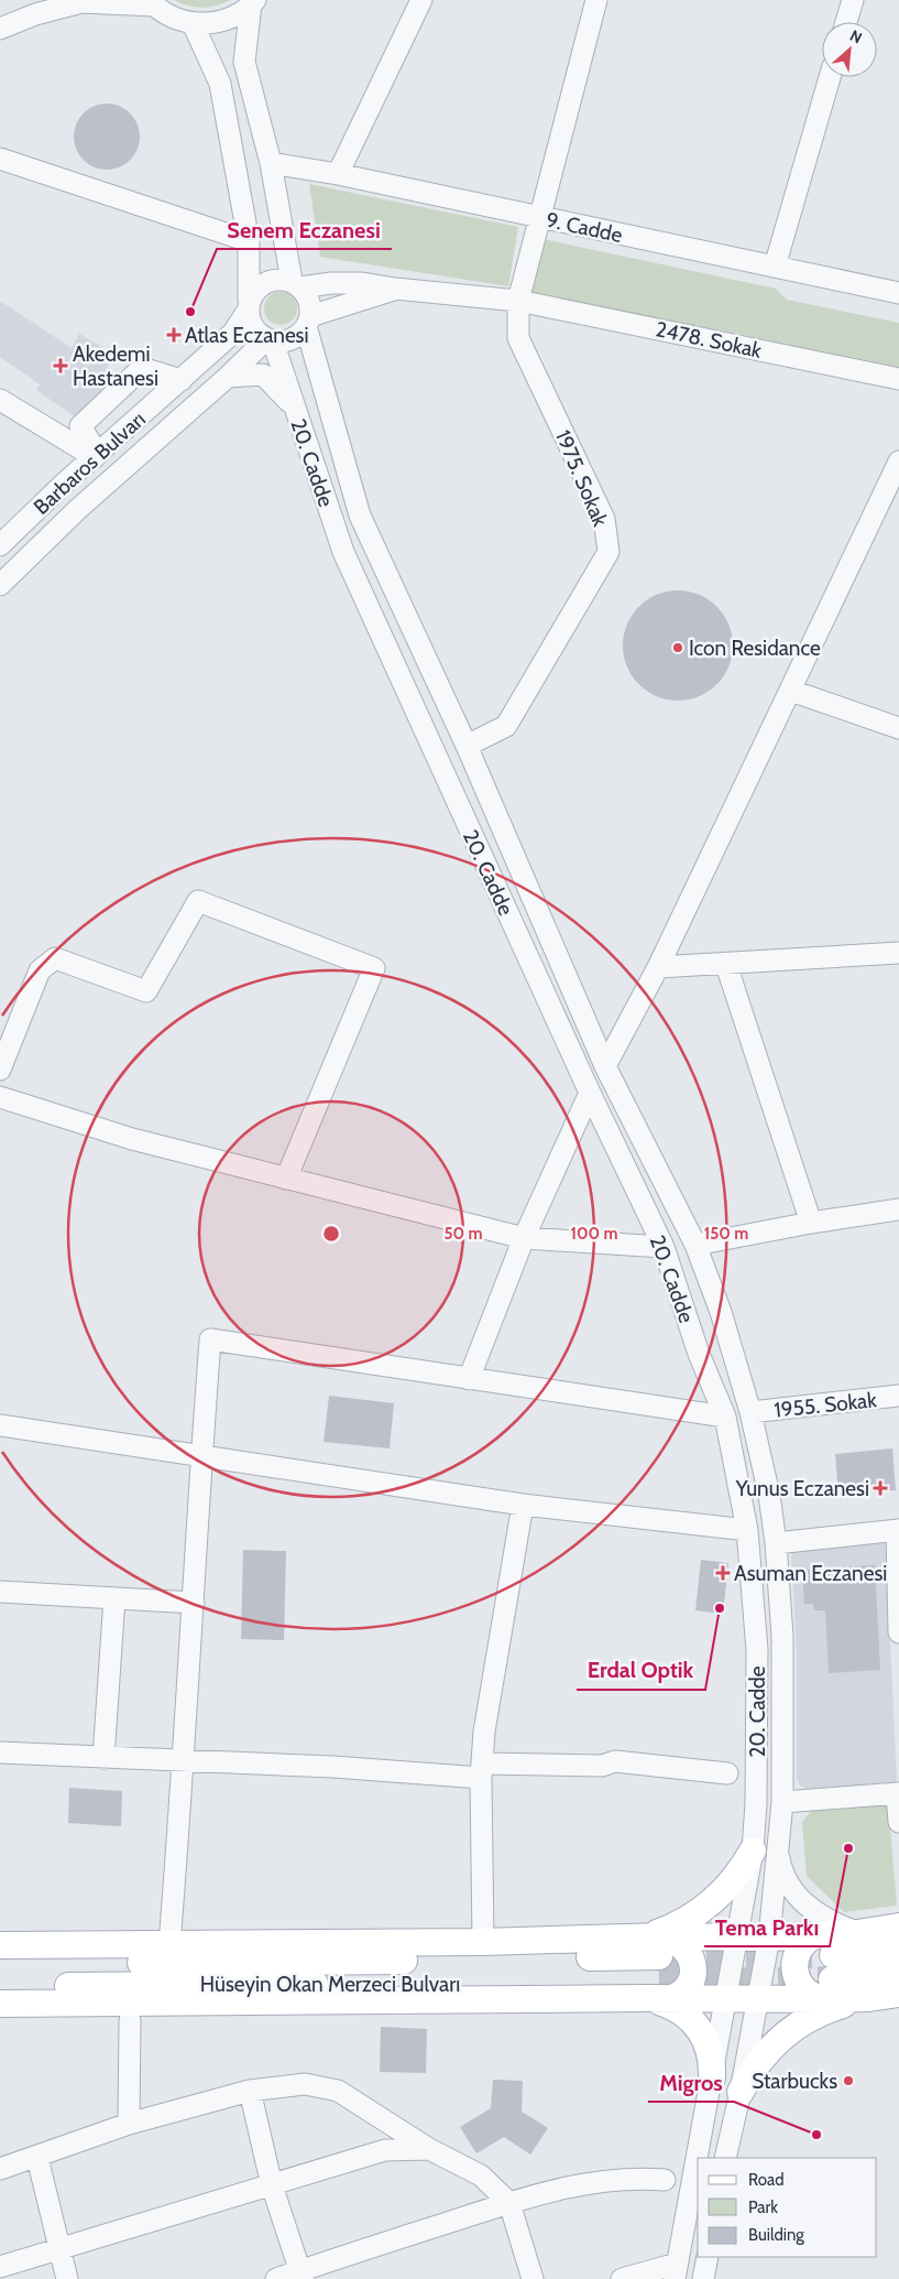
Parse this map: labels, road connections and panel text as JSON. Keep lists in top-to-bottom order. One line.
{"streets":{"main road":["Hüseyin Okan Merzeci Bulvarı"],"street":["9. Cadde","2478. Sokak","Barbaros Bulvarı","20. Cadde","1975. Sokak","1955. Sokak"]},"crossings":[["2478. Sokak","Barbaros Bulvarı"],["2478. Sokak","20. Cadde"],["2478. Sokak","1975. Sokak"],["Barbaros Bulvarı","20. Cadde"],["20. Cadde","1975. Sokak"],["20. Cadde","1955. Sokak"]],"places":{"other":["Senem Eczanesi","Icon Residance","Erdal Optik","Tema Parkı","Starbucks","Migros"],"health":["Atlas Eczanesi","Akedemi Hastanesi","Yunus Eczanesi","Asuman Eczanesi"]},"legend":["Road","Park","Building"],"north":"top right","rings":["50 m","100 m","150 m"]}
